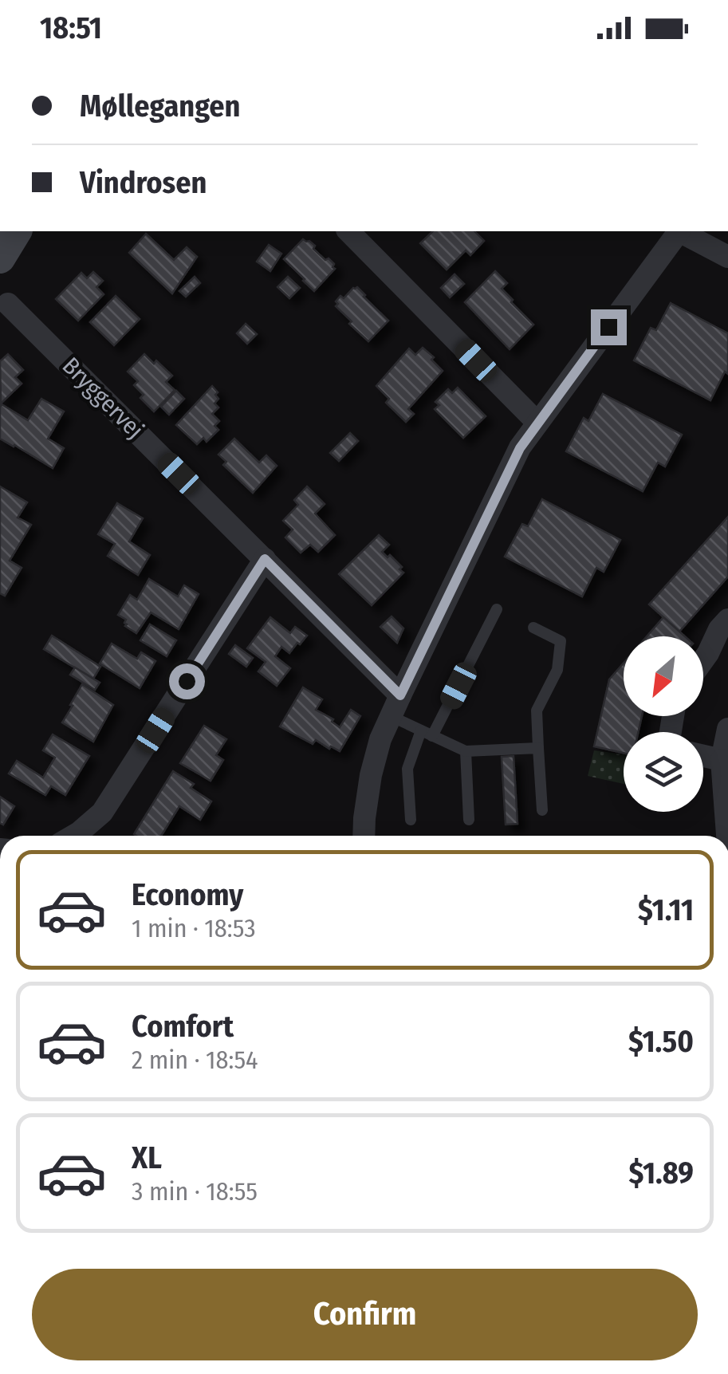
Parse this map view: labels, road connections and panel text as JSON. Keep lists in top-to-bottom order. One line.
{"streets":{"street":["Bryggervej"]},"north":"bottom left","page":{"status":"18:51","banner":["Møllegangen","Vindrosen"],"list":[{"name":"Economy","note":"1 min · 18:53","value":"$1.11"},{"name":"Comfort","note":"2 min · 18:54","value":"$1.50"},{"name":"XL","note":"3 min · 18:55","value":"$1.89"}],"buttons":"Confirm"}}
